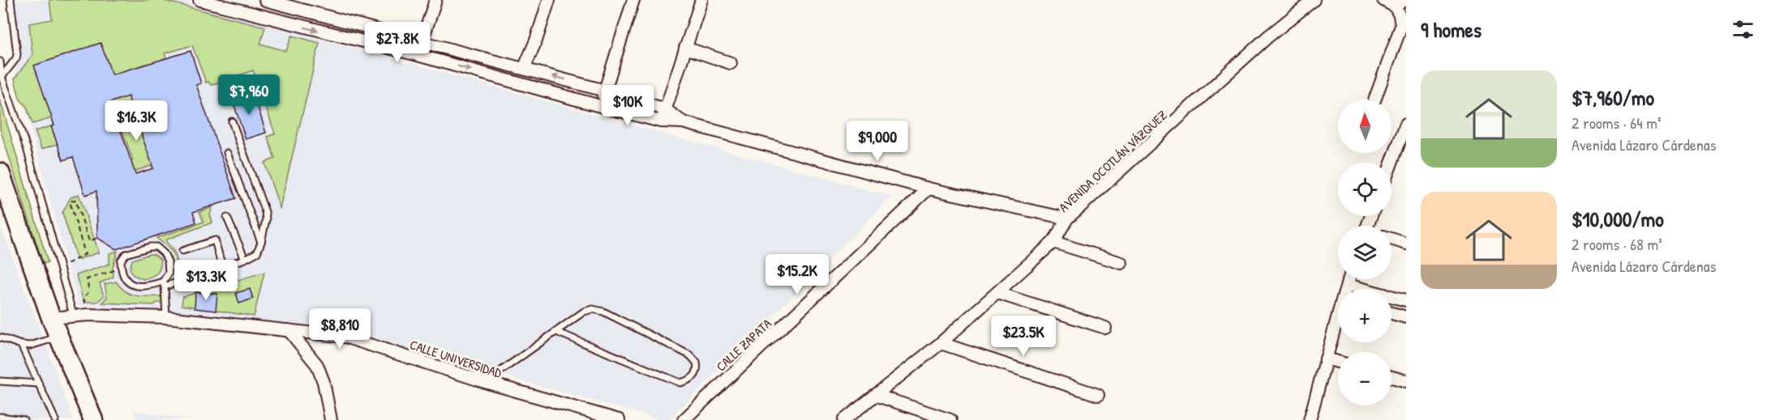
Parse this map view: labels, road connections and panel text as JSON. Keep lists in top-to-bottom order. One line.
{"streets":{"street":["AVENIDA OCOTLÁN VÁZQUEZ","CALLE ZAPATA","CALLE UNIVERSIDAD"]},"north":"top","page":{"heading":"9 homes","price":["$27.8K","$7,960","$10K","$16.3K","$9,000","$15.2K","$13.3K","$8,810","$23.5K"],"list":[{"name":"$7,960/mo","note":"2 rooms · 64 m² · Avenida Lázaro Cárdenas"},{"name":"$10,000/mo","note":"2 rooms · 68 m² · Avenida Lázaro Cárdenas"}],"map_buttons":["+","−"]}}
